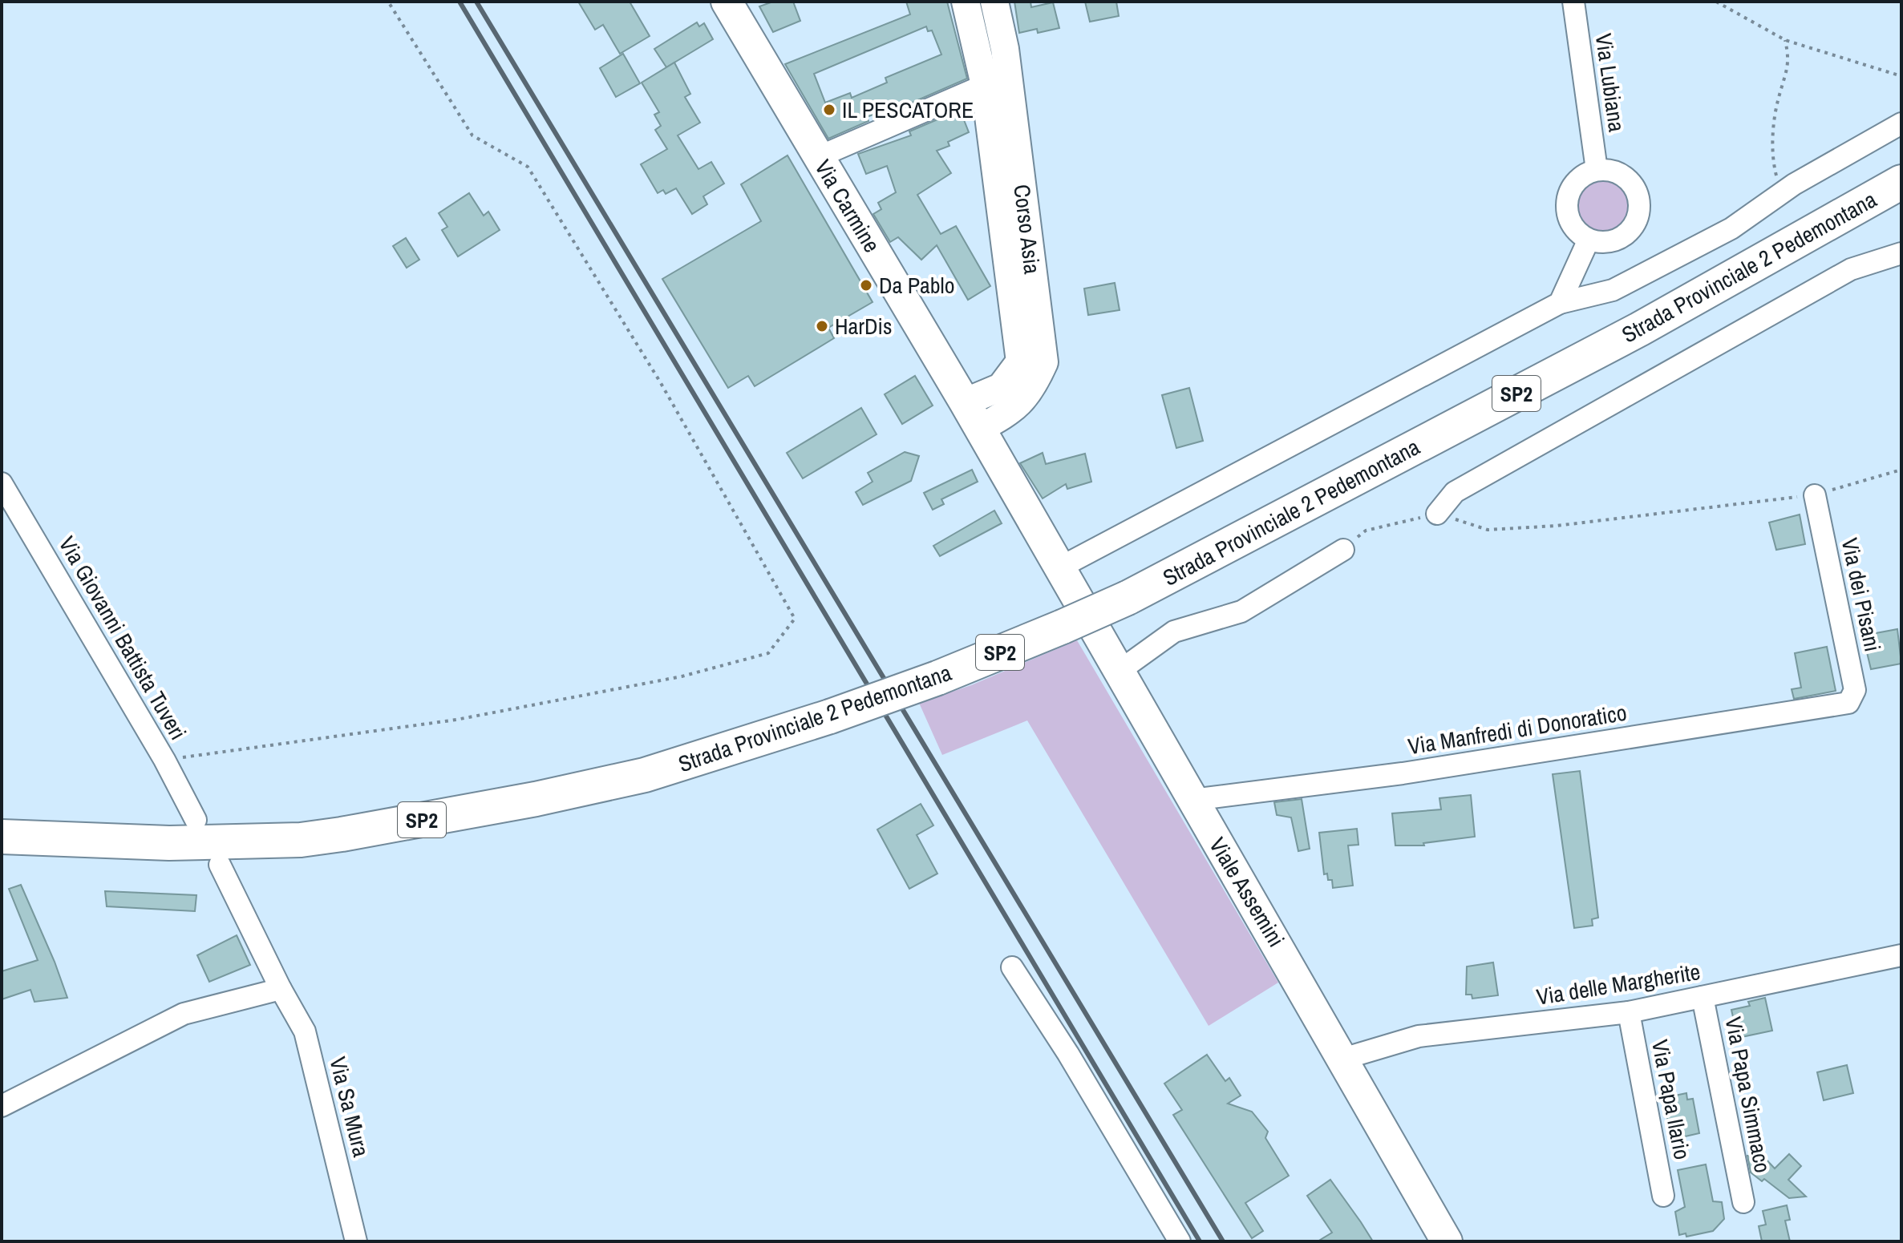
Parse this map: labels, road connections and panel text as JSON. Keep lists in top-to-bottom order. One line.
{"streets":{"main road":["Via Carmine","Strada Provinciale 2 Pedemontana","SP2","Viale Assemini"],"street":["Via Lubiana","Corso Asia","Via dei Pisani","Via Giovanni Battista Tuveri","Via Manfredi di Donoratico","Via delle Margherite","Via Papa Simmaco","Via Papa Ilario","Via Sa Mura"]},"crossings":[["Via Carmine","Corso Asia"],["Via Carmine","Viale Assemini"],["Via dei Pisani","Via Manfredi di Donoratico"],["Via Manfredi di Donoratico","Viale Assemini"],["Viale Assemini","Via delle Margherite"],["Via delle Margherite","Via Papa Simmaco"],["Via delle Margherite","Via Papa Ilario"]],"places":["IL PESCATORE","Da Pablo","HarDis"]}
